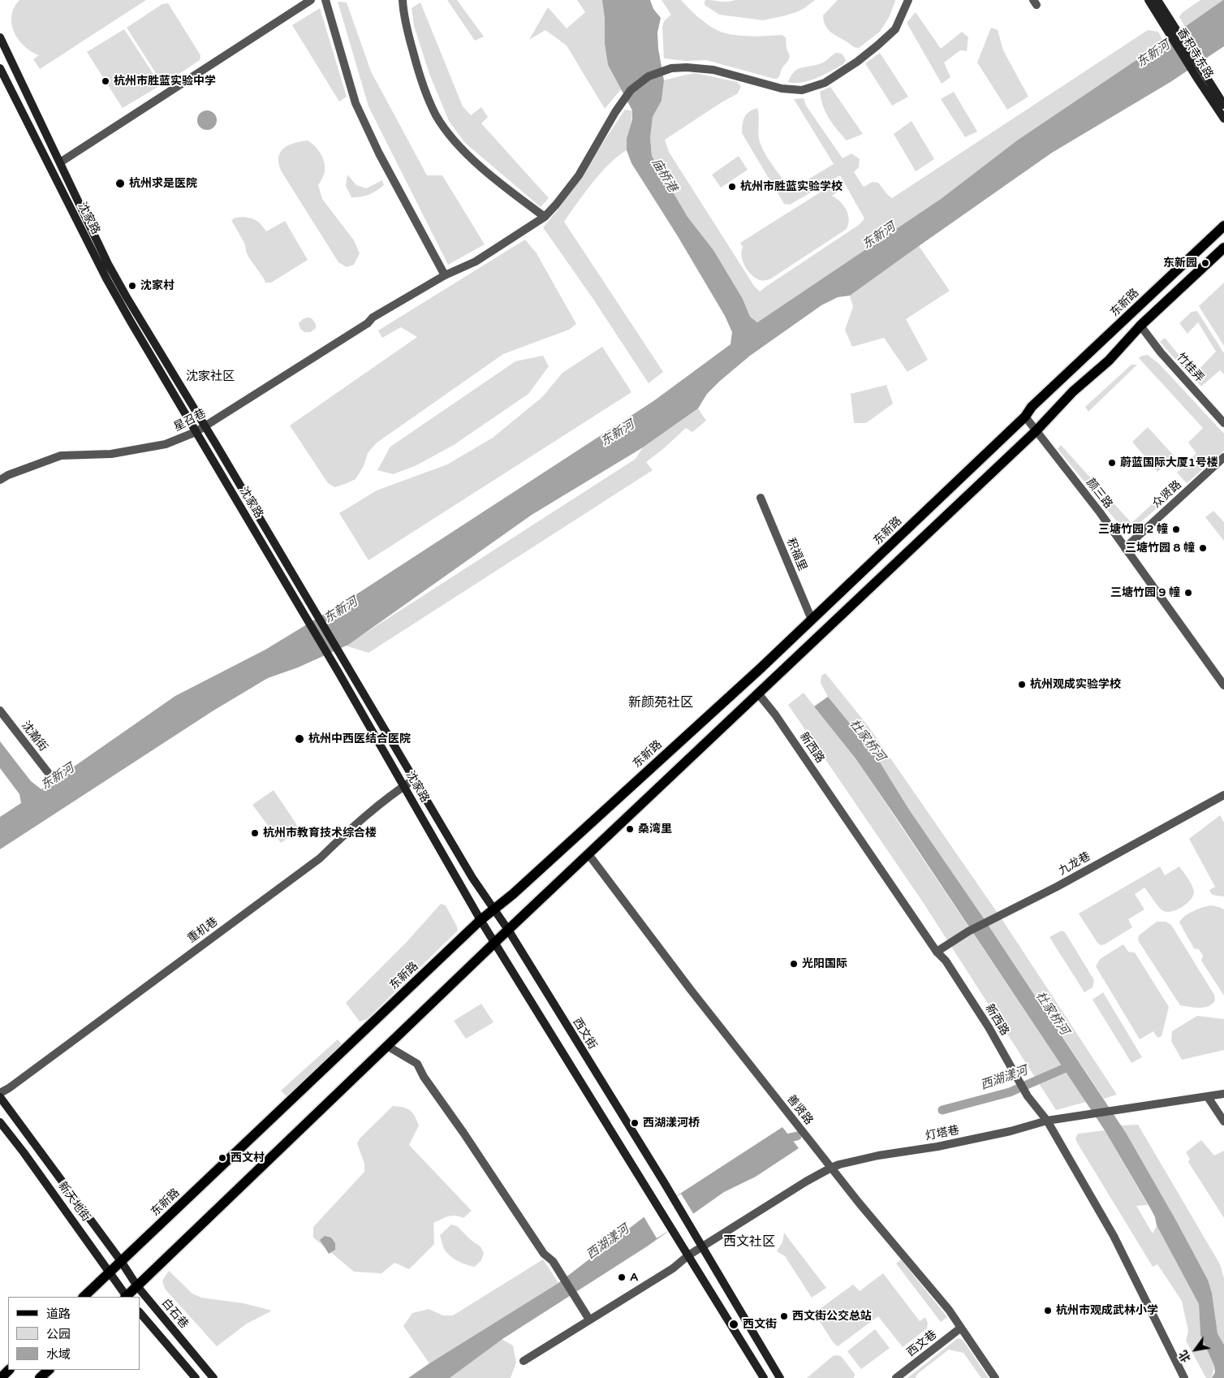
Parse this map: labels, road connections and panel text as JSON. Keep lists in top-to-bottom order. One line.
{"streets":{"main road":["香积寺东路","沈家路","东新路","西文街","新天地街","白石巷"],"street":["竹桂弄","星召巷","颜三路","众贤路","积福里","沈瀚街","新西路","九龙巷","重机巷","善贤路","灯塔巷","西文巷"]},"crossings":[["沈家路","东新路"],["沈家路","星召巷"],["沈家路","重机巷"],["沈家路","西文街"],["东新路","颜三路"],["东新路","积福里"],["东新路","西文街"],["东新路","新天地街"],["东新路","白石巷"],["颜三路","众贤路"],["新西路","九龙巷"],["新西路","灯塔巷"],["西文街","灯塔巷"],["善贤路","灯塔巷"],["善贤路","西文巷"],["新天地街","白石巷"]],"districts":["沈家社区","新颜苑社区","西文社区"],"water":["东新河","庙桥港","杜家桥河","西湖漾河"],"places":["杭州市胜蓝实验中学","杭州求是医院","杭州市胜蓝实验学校","东新园","沈家村","蔚蓝国际大厦1号楼","三塘竹园 2 幢","三塘竹园 8 幢","三塘竹园 9 幢","杭州观成实验学校","杭州中西医结合医院","桑湾里","杭州市教育技术综合楼","光阳国际","西湖漾河桥","西文村","A","杭州市观成武林小学","西文街公交总站","西文街"],"legend":["道路","公园","水域"],"north":"bottom left"}
